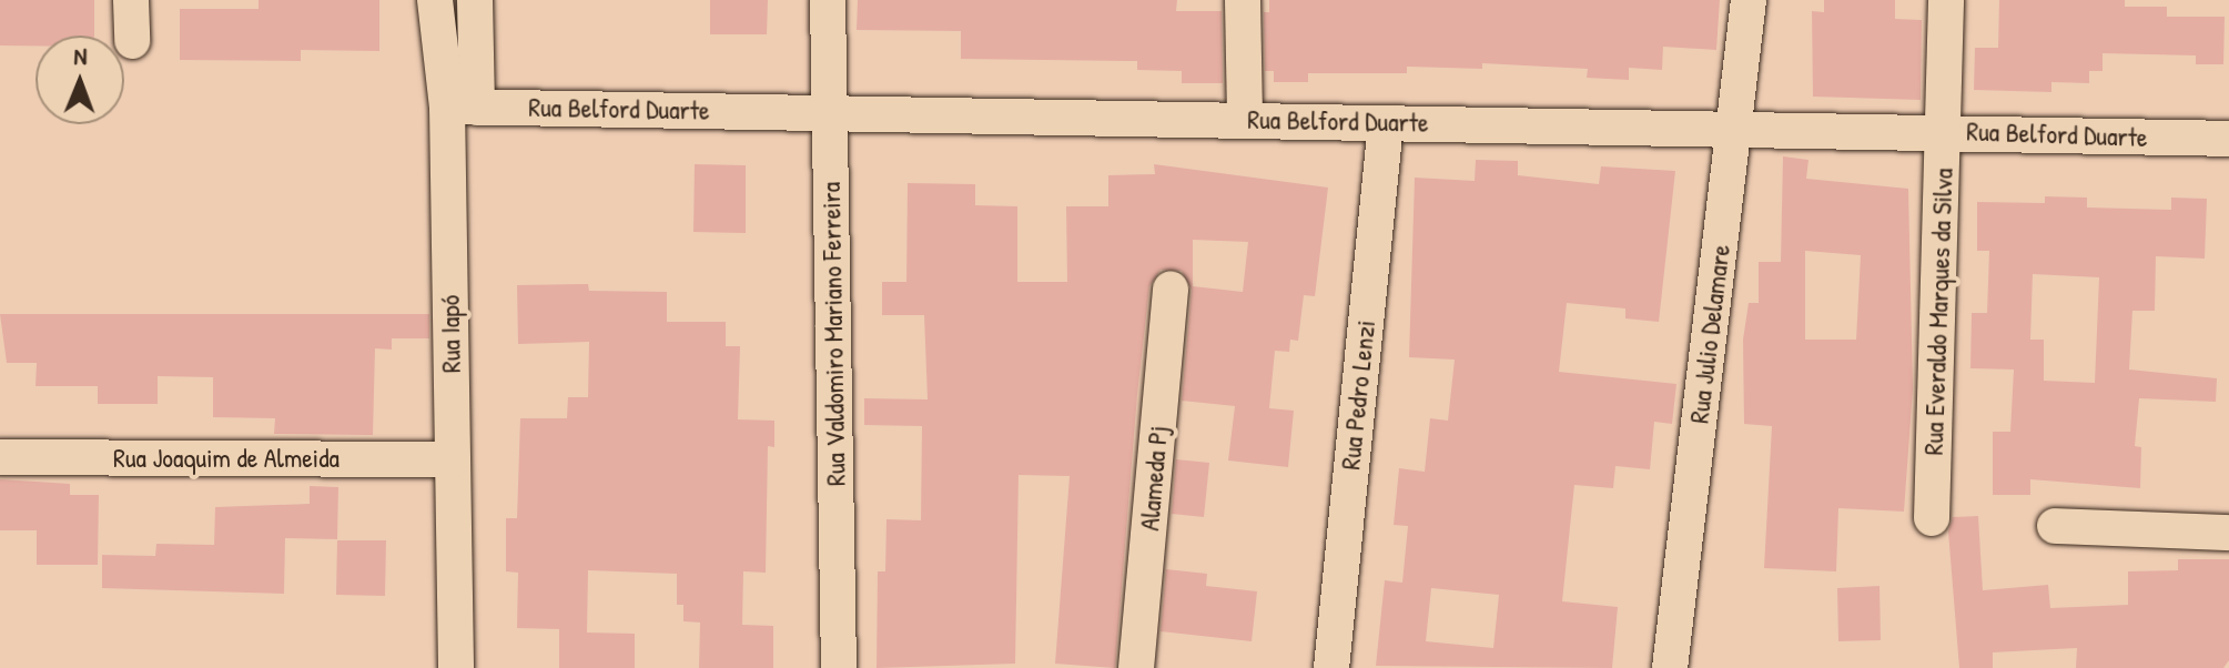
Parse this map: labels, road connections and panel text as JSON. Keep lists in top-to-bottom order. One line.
{"streets":{"street":["Rua Belford Duarte","Rua Everaldo Marques da Silva","Rua Iapó","Rua Valdomiro Mariano Ferreira","Rua Julio Delamare","Rua Pedro Lenzi","Rua Joaquim de Almeida","Alameda Pj"]},"crossings":[["Rua Belford Duarte","Rua Everaldo Marques da Silva"],["Rua Belford Duarte","Rua Iapó"],["Rua Belford Duarte","Rua Valdomiro Mariano Ferreira"],["Rua Belford Duarte","Rua Julio Delamare"],["Rua Belford Duarte","Rua Pedro Lenzi"],["Rua Iapó","Rua Joaquim de Almeida"]],"north":"top"}
